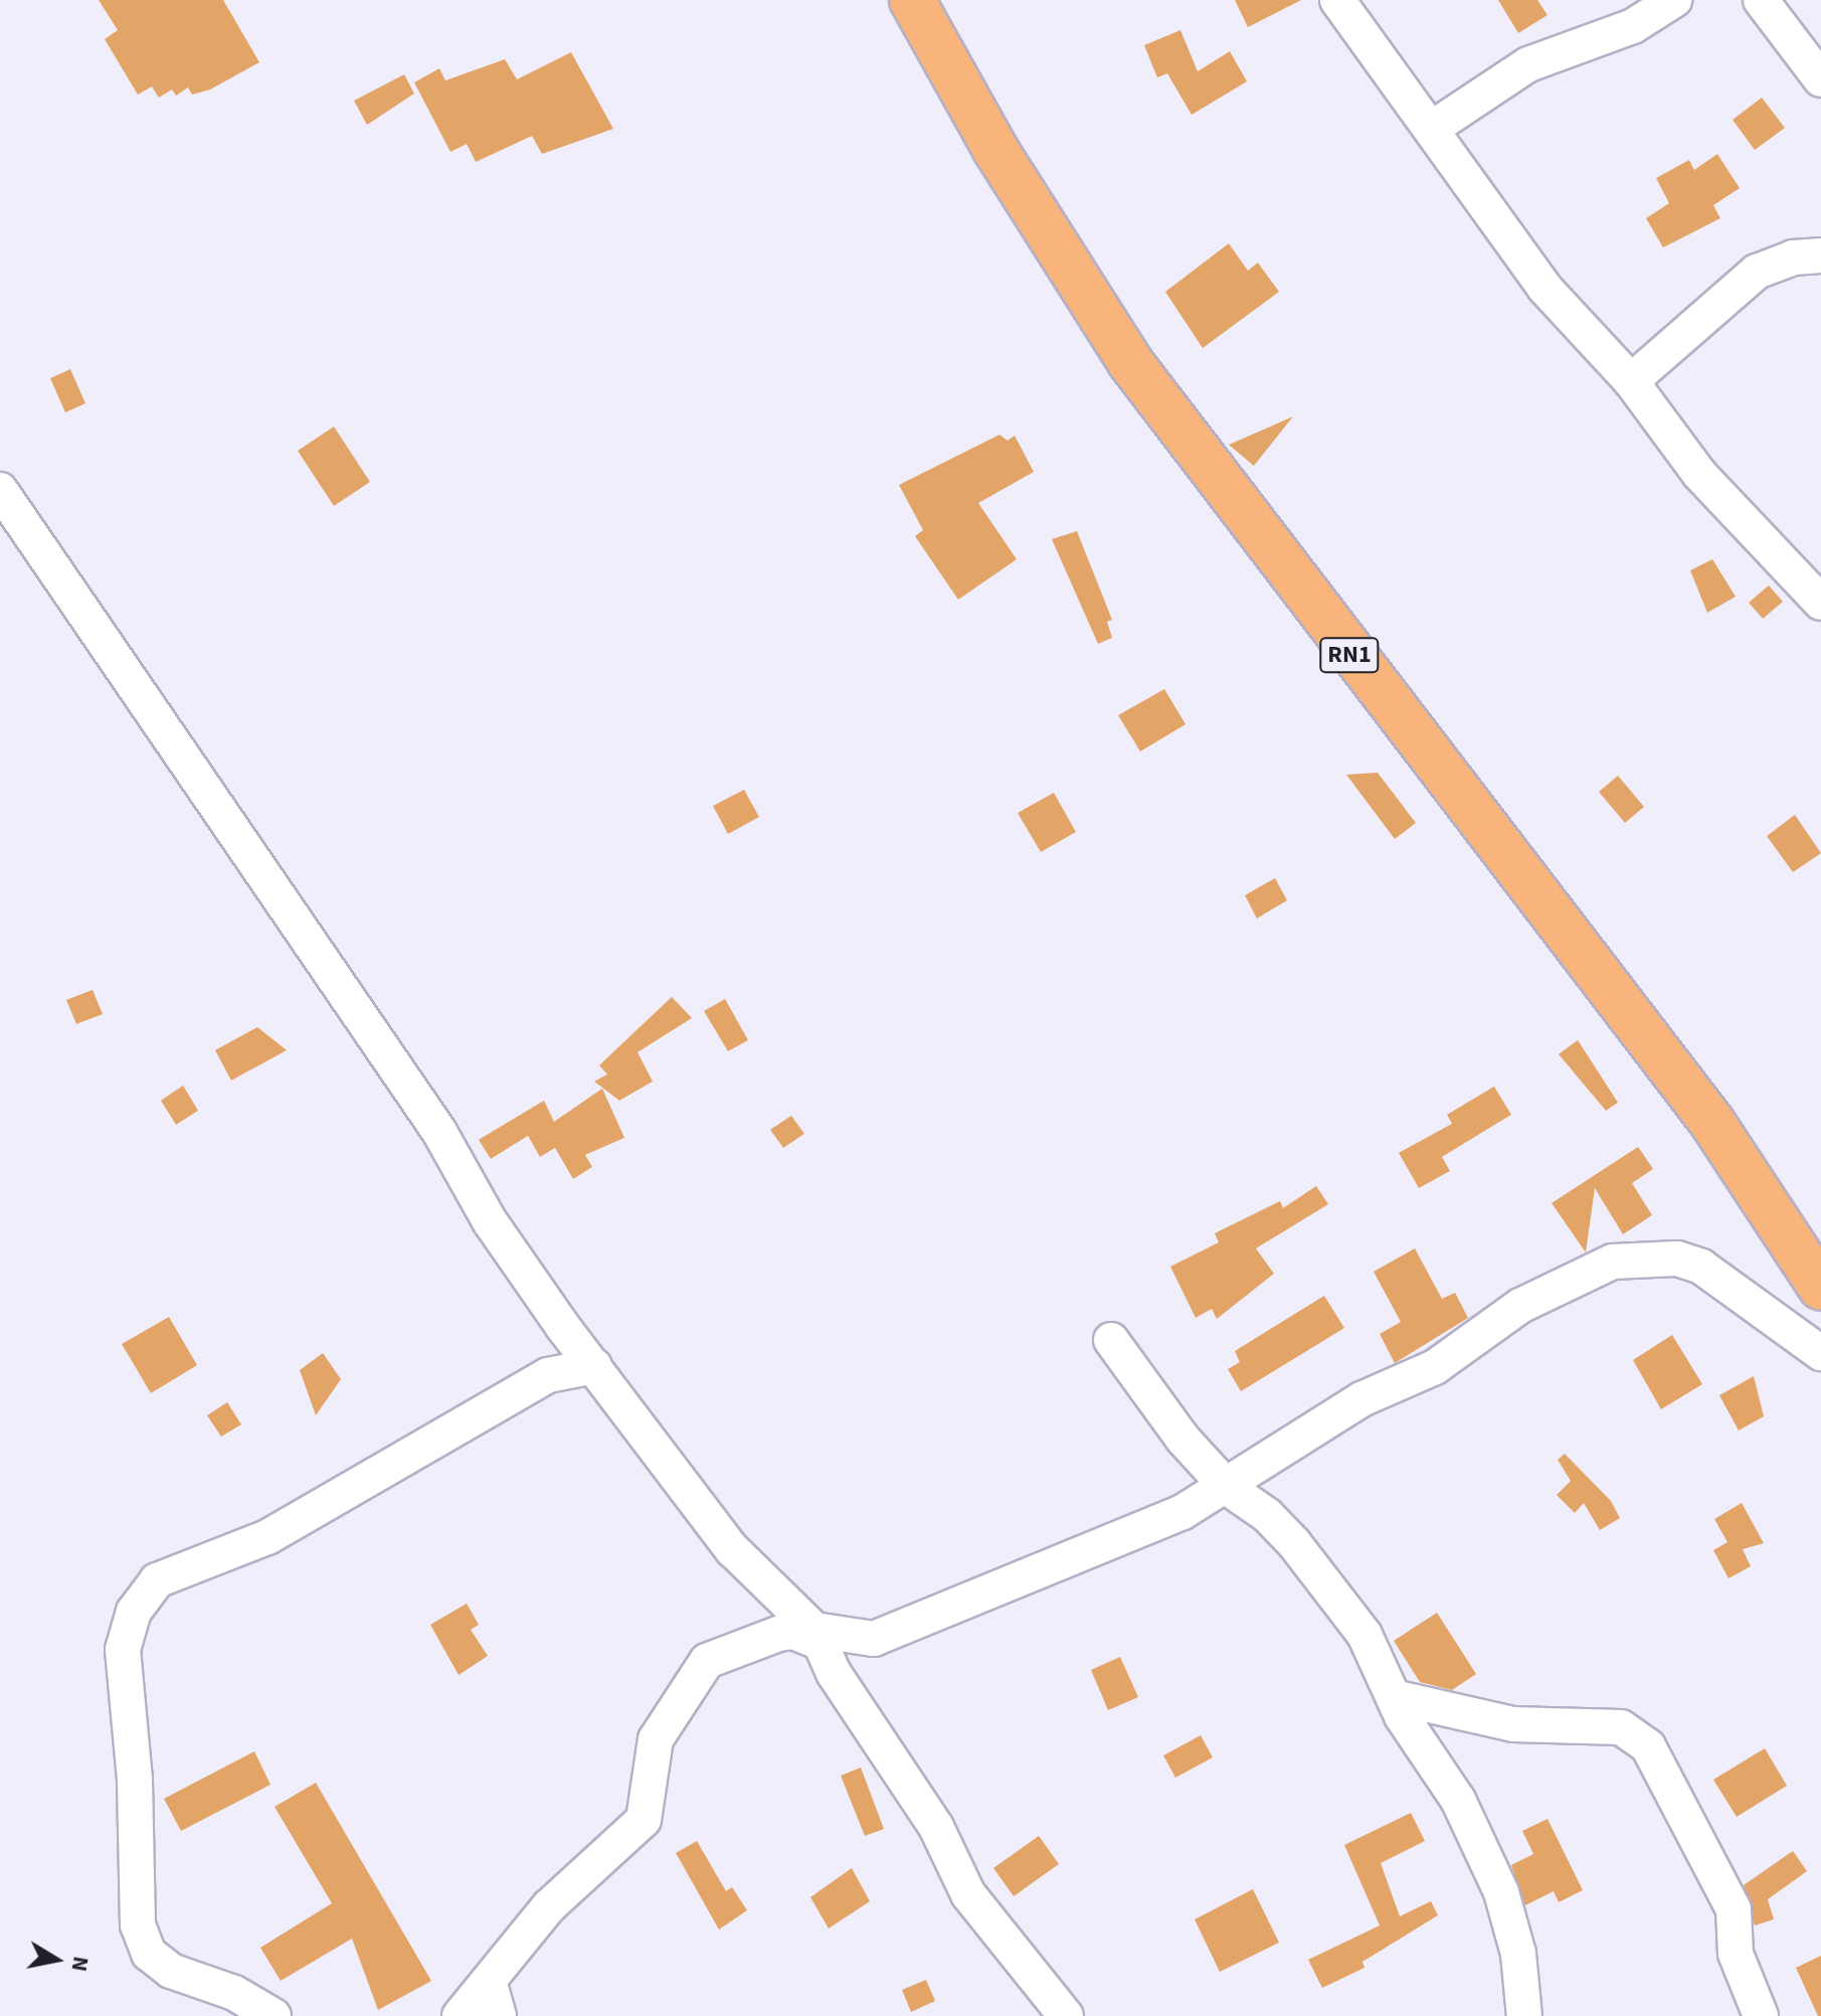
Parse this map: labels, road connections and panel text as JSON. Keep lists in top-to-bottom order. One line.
{"streets":{"highway":["RN1"]},"north":"right"}
